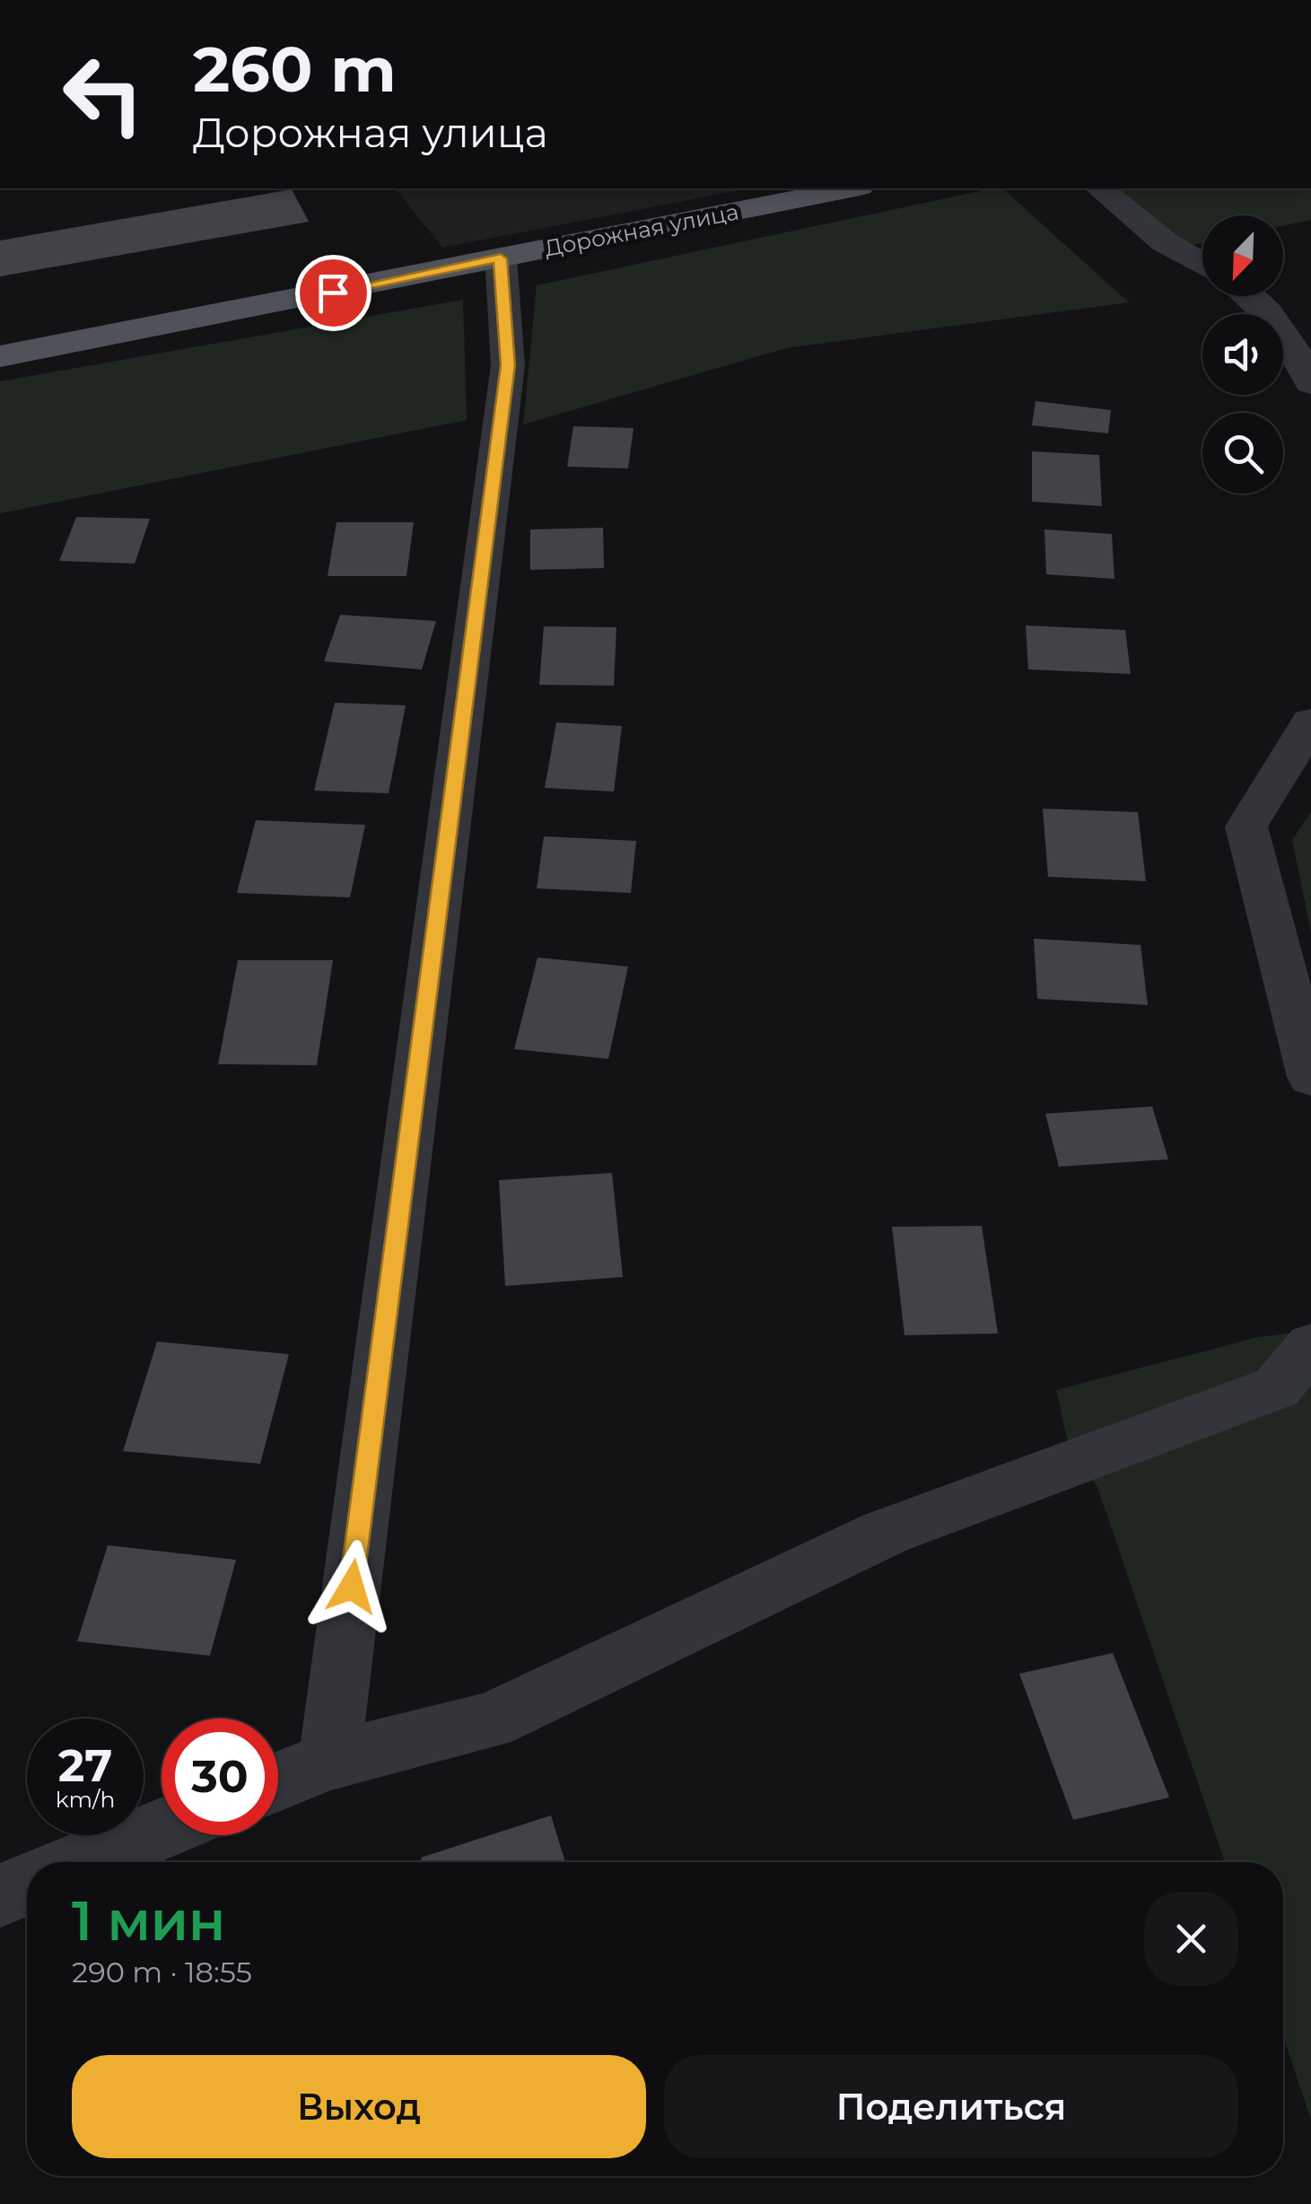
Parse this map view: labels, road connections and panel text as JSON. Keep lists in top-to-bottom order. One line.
{"streets":{"main road":["Дорожная улица"]},"north":"bottom left","page":{"turn":["260 m","Дорожная улица"],"speed":"27 km/h","limit":"30","heading":["1 мин","290 m · 18:55"],"buttons":["Выход","Поделиться"]}}
